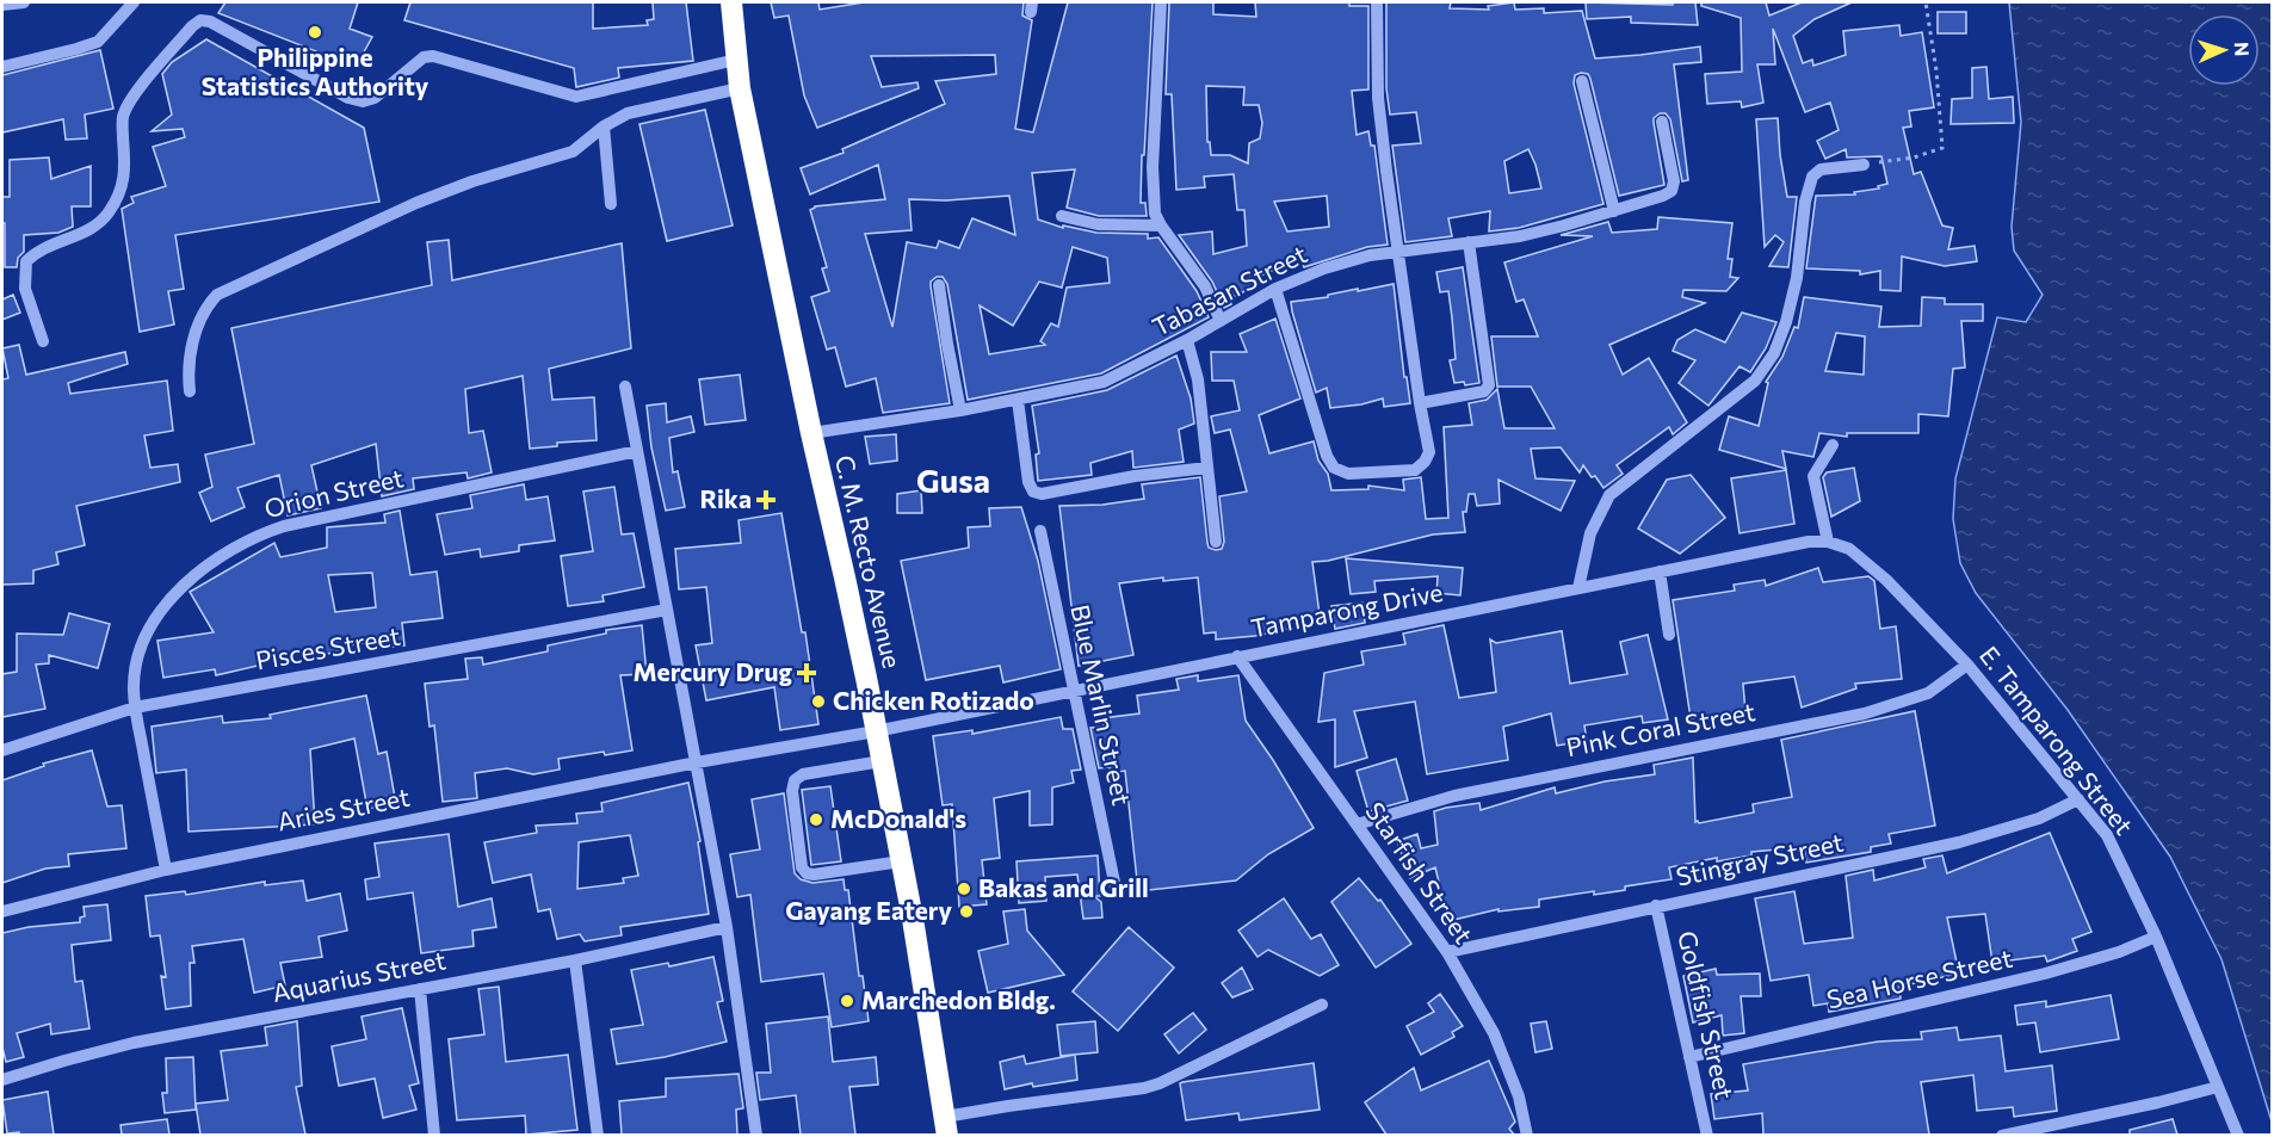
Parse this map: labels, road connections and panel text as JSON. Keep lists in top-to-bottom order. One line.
{"streets":{"highway":["C. M. Recto Avenue"],"street":["Tabasan Street","Orion Street","Tamparong Drive","Pisces Street","Blue Marlin Street","Pink Coral Street","E. Tamparong Street","Aries Street","Stingray Street","Starfish Street","Aquarius Street","Sea Horse Street","Goldfish Street"]},"crossings":[["Tabasan Street","C. M. Recto Avenue"],["Orion Street","Pisces Street"],["Orion Street","Aries Street"],["C. M. Recto Avenue","Tamparong Drive"],["C. M. Recto Avenue","Aries Street"],["Tamparong Drive","Blue Marlin Street"],["Tamparong Drive","E. Tamparong Street"],["Tamparong Drive","Aries Street"],["Tamparong Drive","Starfish Street"],["Pink Coral Street","E. Tamparong Street"],["Pink Coral Street","Starfish Street"],["E. Tamparong Street","Stingray Street"],["E. Tamparong Street","Sea Horse Street"],["Stingray Street","Starfish Street"],["Stingray Street","Goldfish Street"],["Sea Horse Street","Goldfish Street"]],"districts":["Gusa"],"places":{"other":["Philippine Statistics Authority","Chicken Rotizado","McDonald's","Bakas and Grill","Gayang Eatery","Marchedon Bldg."],"health":["Rika","Mercury Drug"]},"north":"right"}
